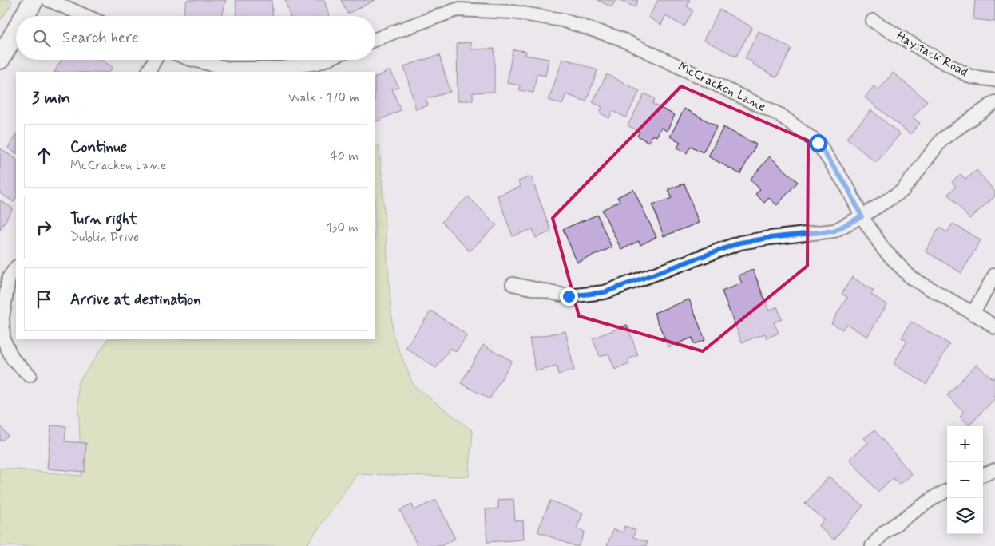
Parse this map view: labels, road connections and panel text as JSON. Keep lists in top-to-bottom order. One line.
{"streets":{"street":["Haystack Road","McCracken Lane"]},"page":{"search":"Search here","heading":["3 min","Walk · 170 m"],"list":[["Continue","McCracken Lane","40 m"],["Turn right","Dublin Drive","130 m"],"Arrive at destination"],"map_buttons":["+","−"]}}
